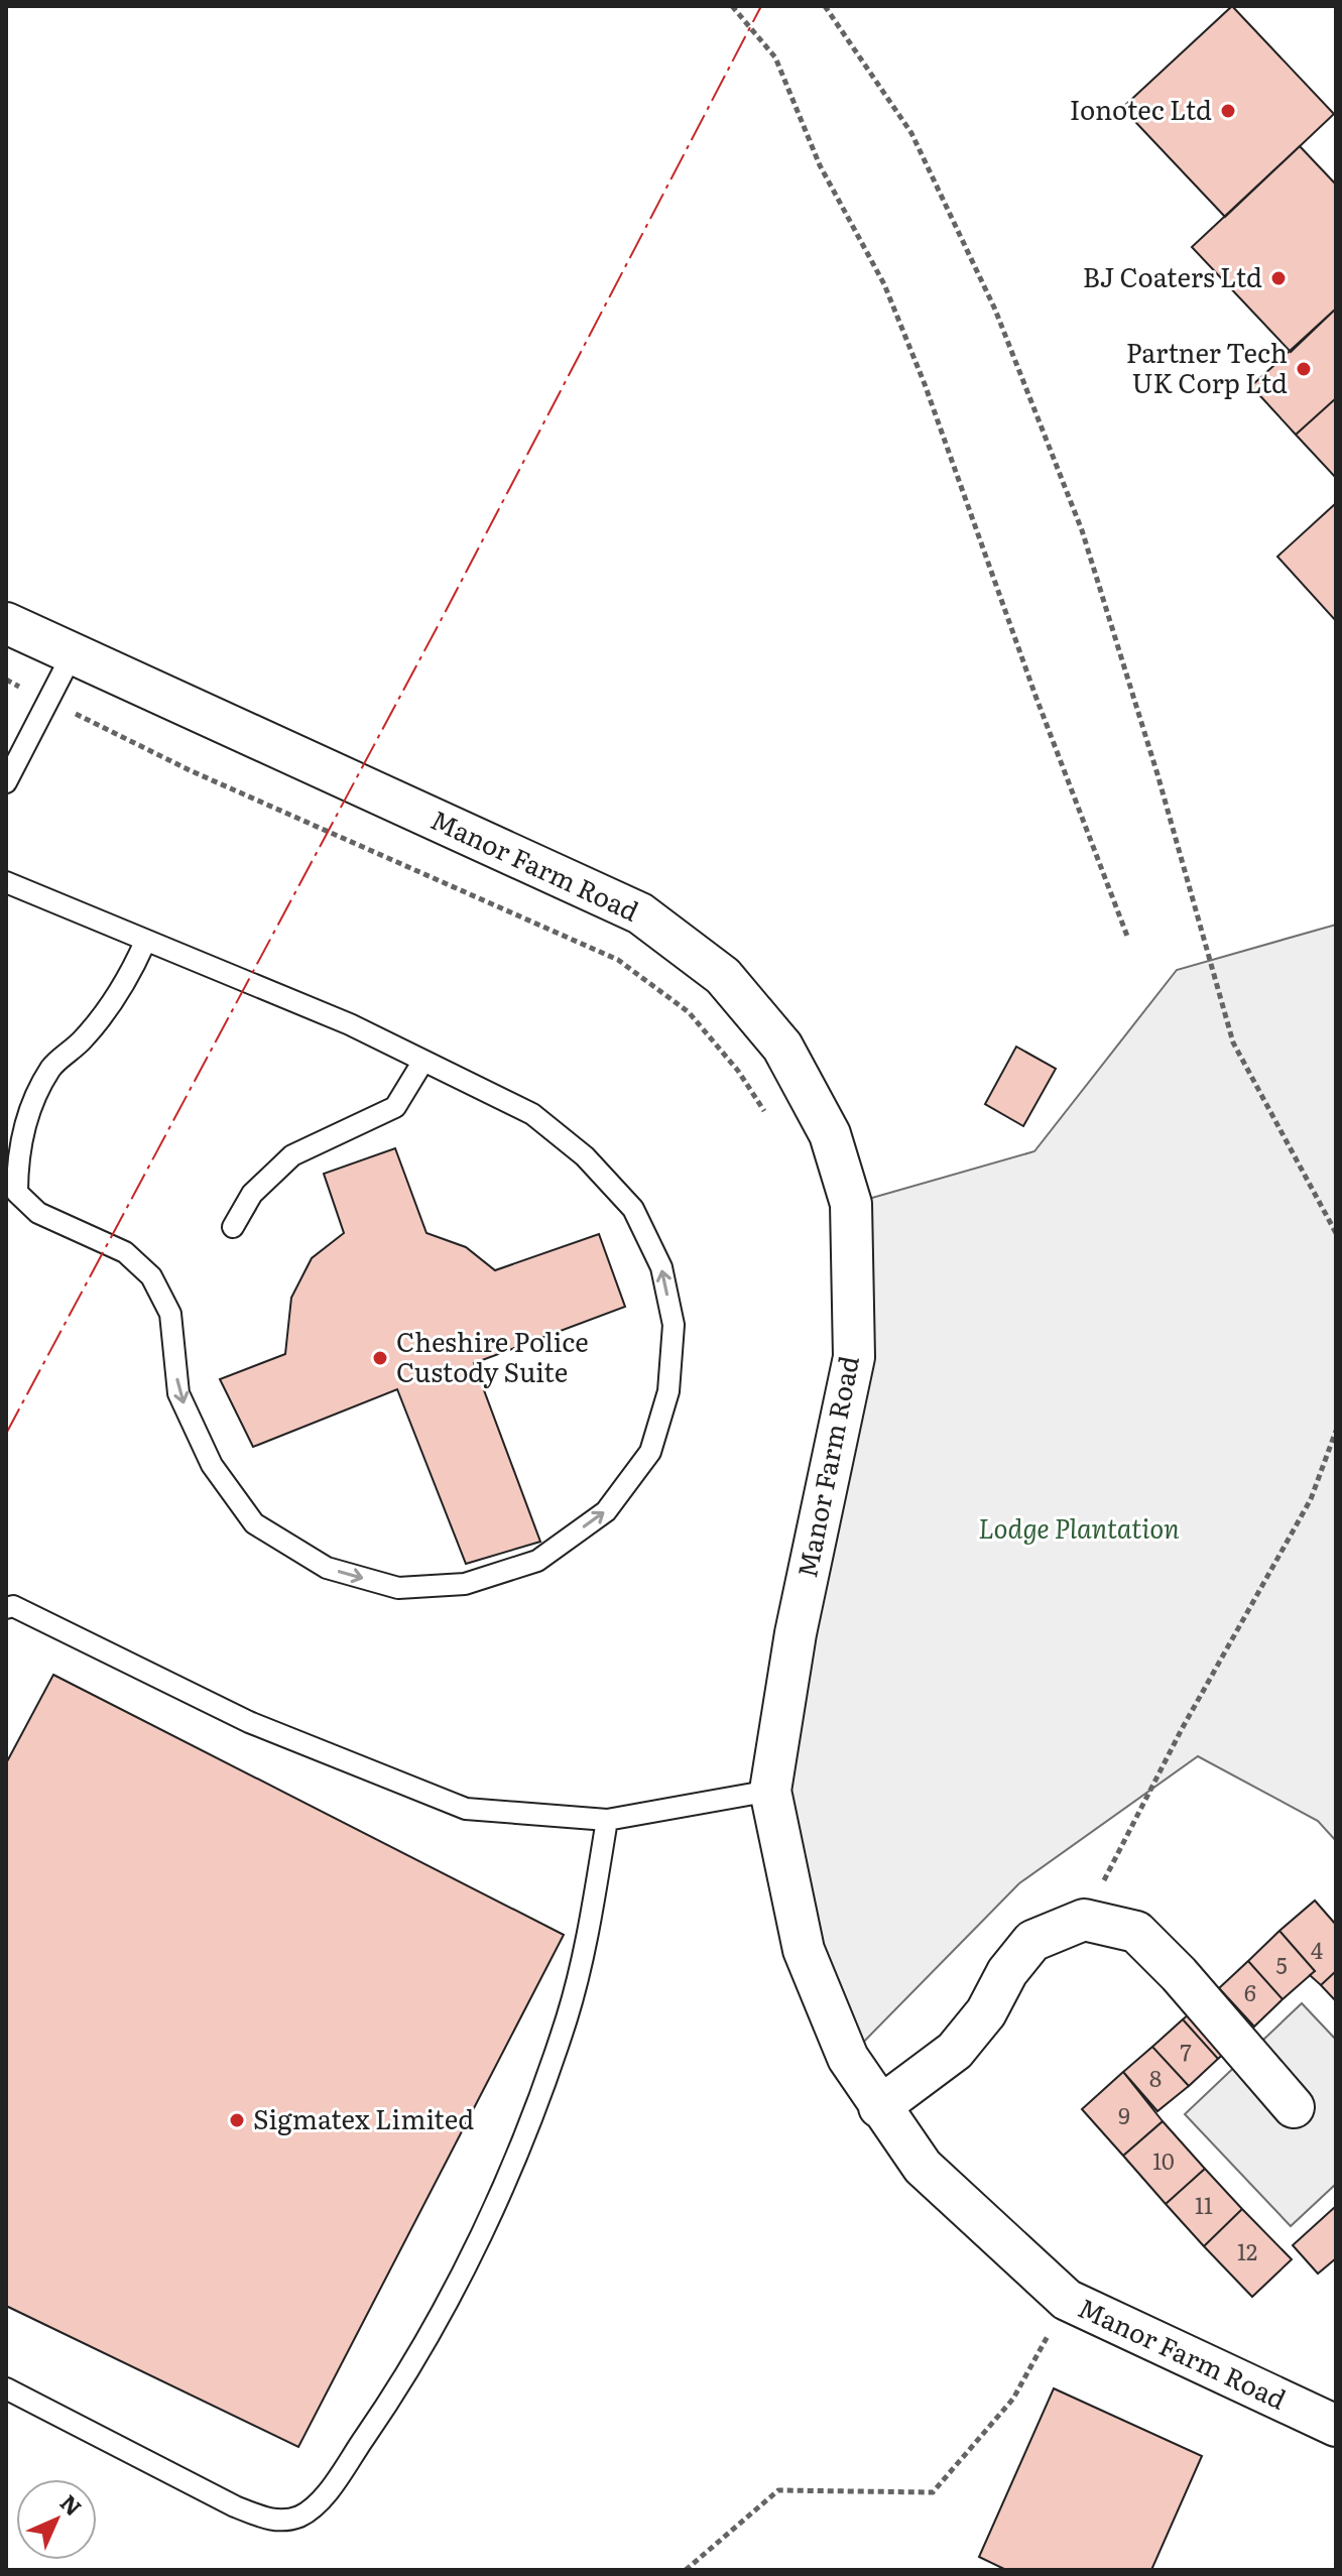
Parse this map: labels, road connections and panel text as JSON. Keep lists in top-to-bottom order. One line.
{"streets":{"street":["Manor Farm Road"]},"parks":["Lodge Plantation"],"places":["Ionotec Ltd","BJ Coaters Ltd","Partner Tech UK Corp Ltd","Cheshire Police Custody Suite","Sigmatex Limited"],"house_numbers":["4","5","6","7","8","9","10","11","12"],"north":"top right"}
